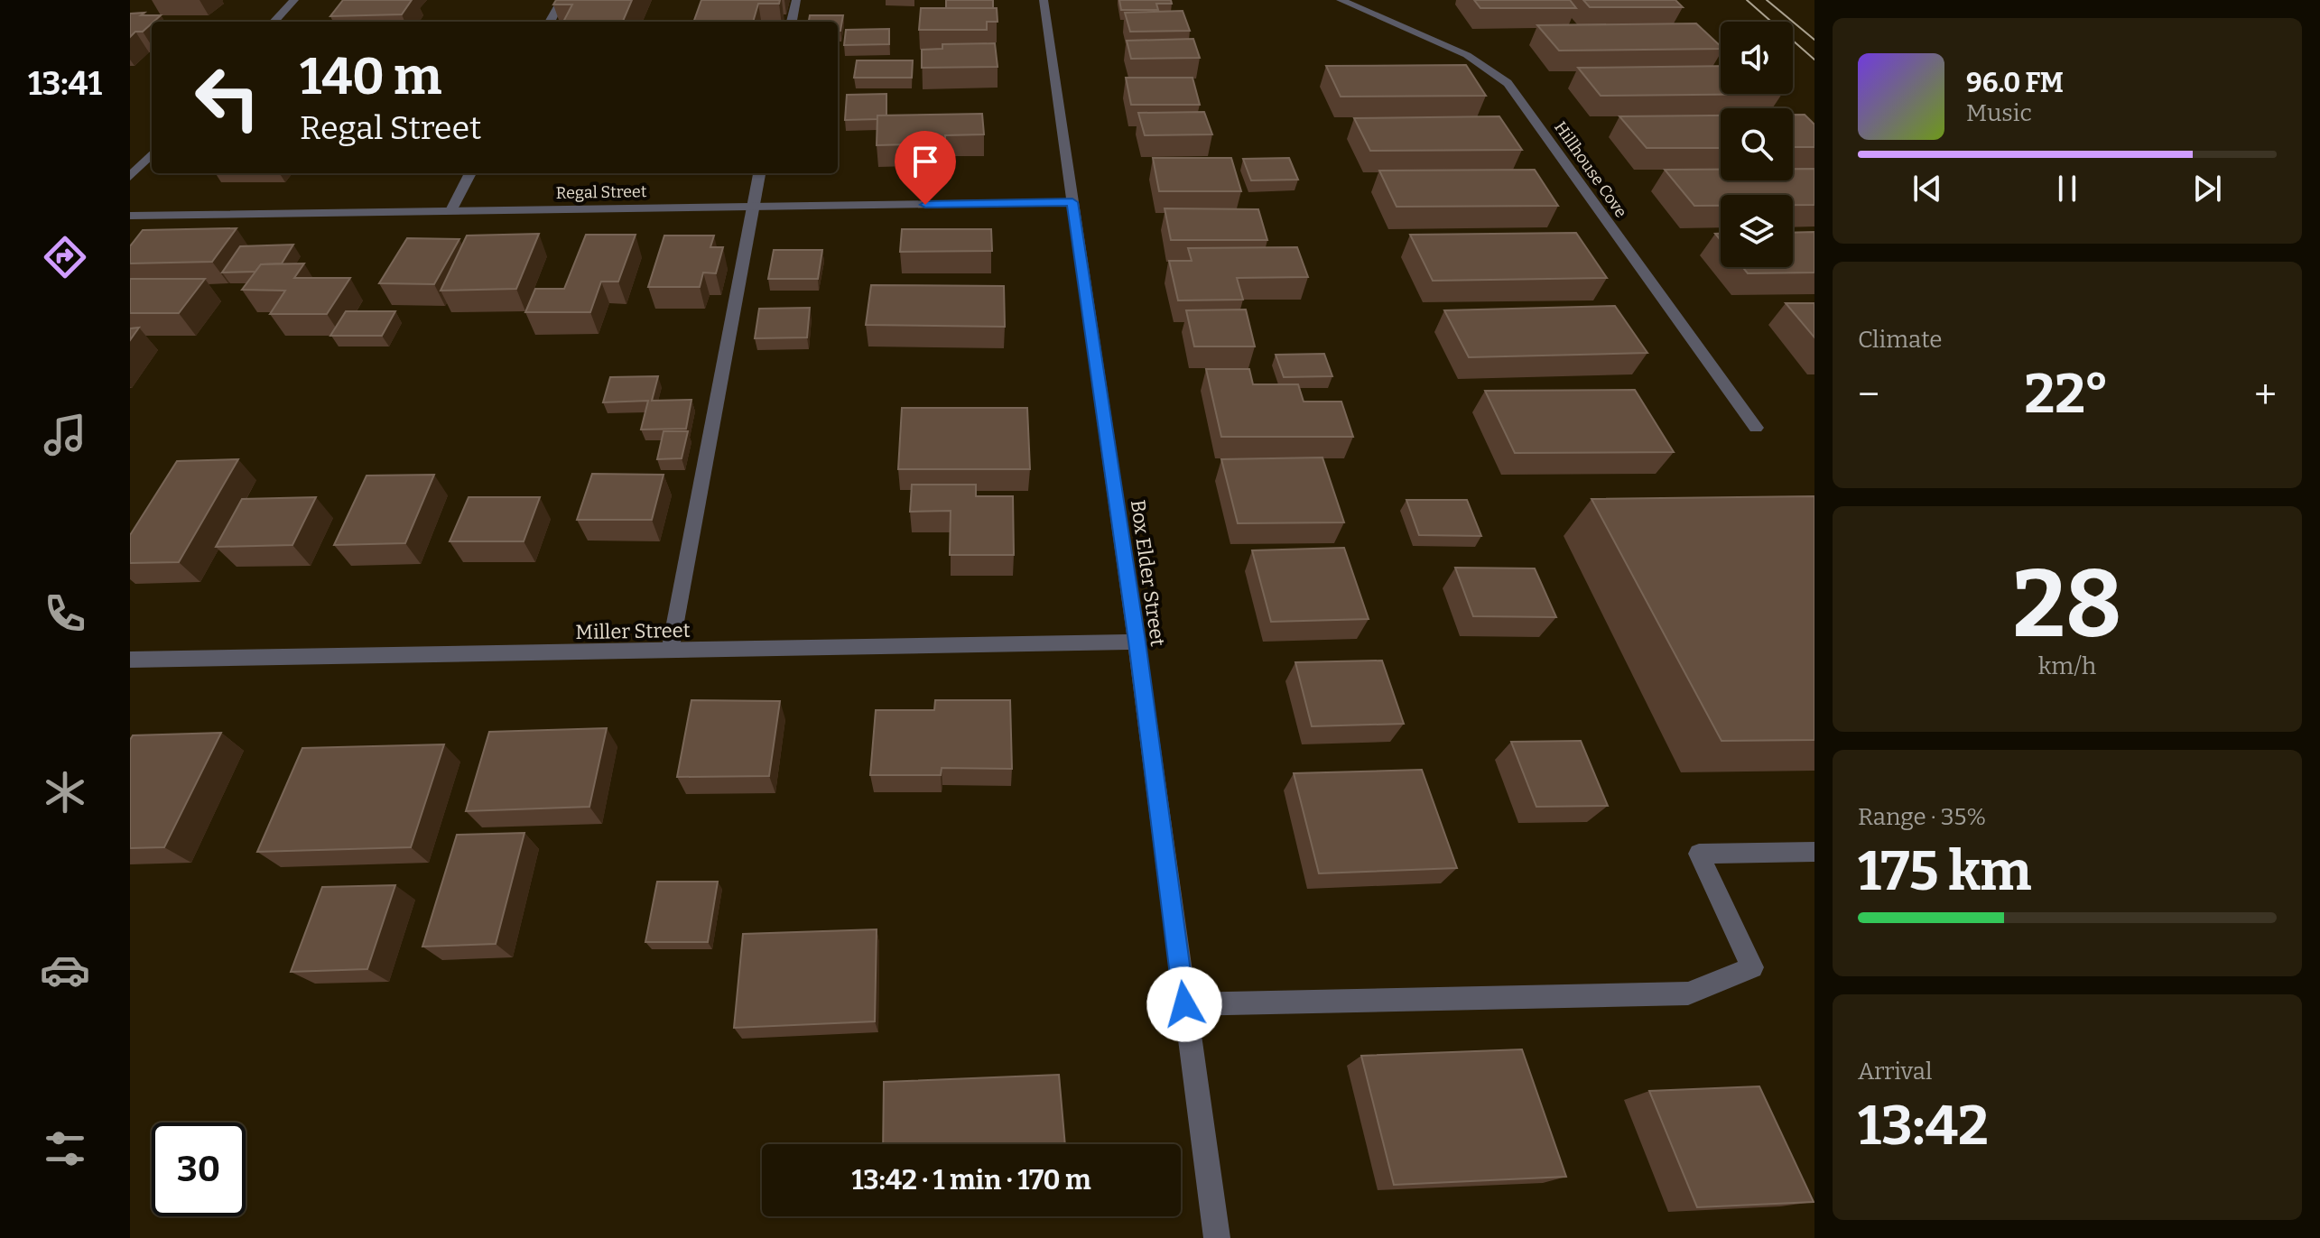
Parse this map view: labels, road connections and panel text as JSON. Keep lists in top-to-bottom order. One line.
{"streets":{"street":["Hillhouse Cove","Regal Street","Box Elder Street","Miller Street"]},"crossings":[["Regal Street","Box Elder Street"],["Box Elder Street","Miller Street"]],"page":{"tabs":"13:41","turn":["140 m","Regal Street"],"song":["96.0 FM","Music"],"tile":["Climate",["28","km/h"],["Range · 35%","175 km"],["Arrival","13:42"]],"heat":["−","22°","+"],"limit":"30","trip":"13:42 · 1 min · 170 m"}}
